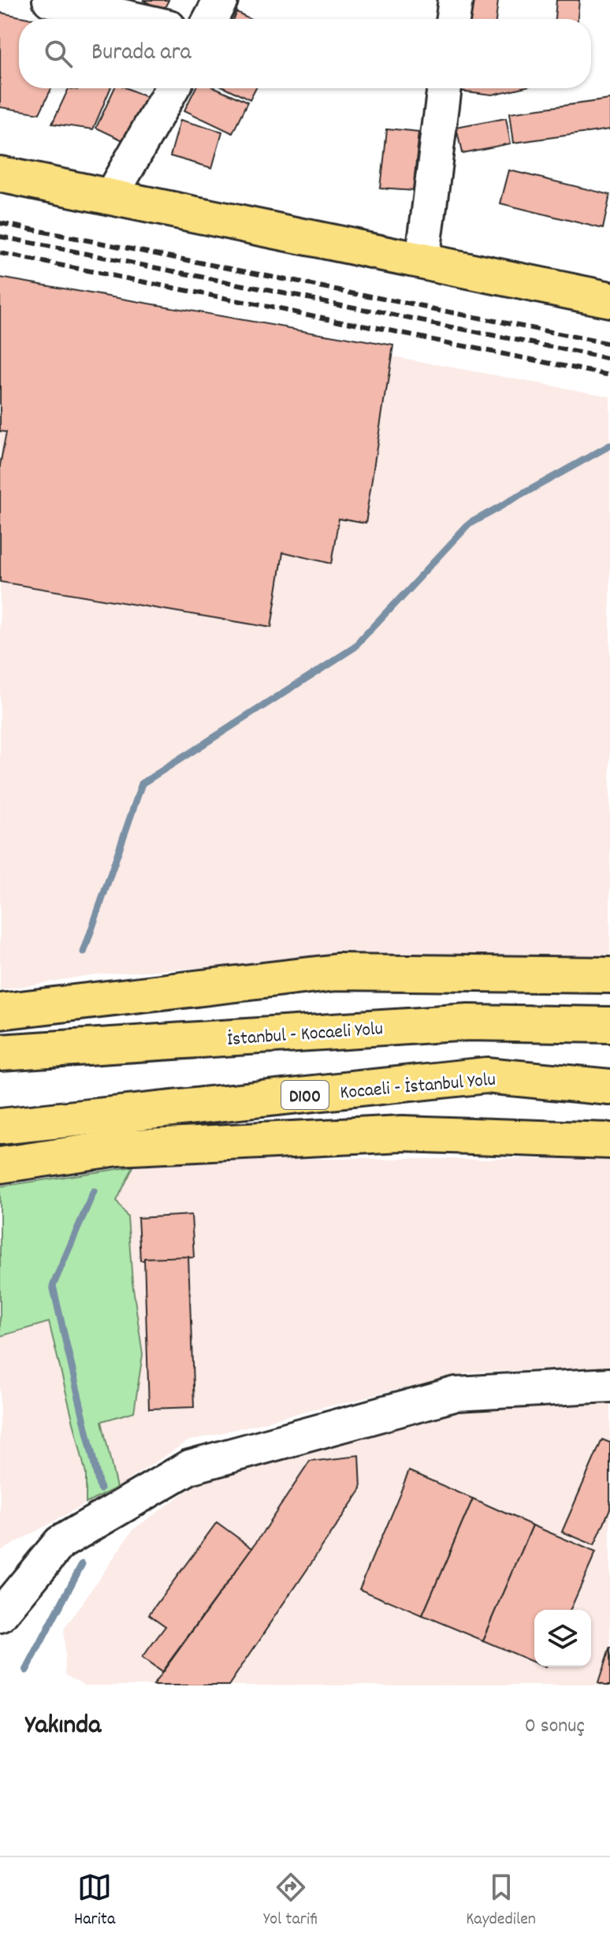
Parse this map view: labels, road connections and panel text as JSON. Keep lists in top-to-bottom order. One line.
{"streets":{"main road":["İstanbul - Kocaeli Yolu","Kocaeli - İstanbul Yolu","D100"]},"page":{"search":"Burada ara","heading":["Yakında","0 sonuç"],"nav":["Harita","Yol tarifi","Kaydedilen"]}}
